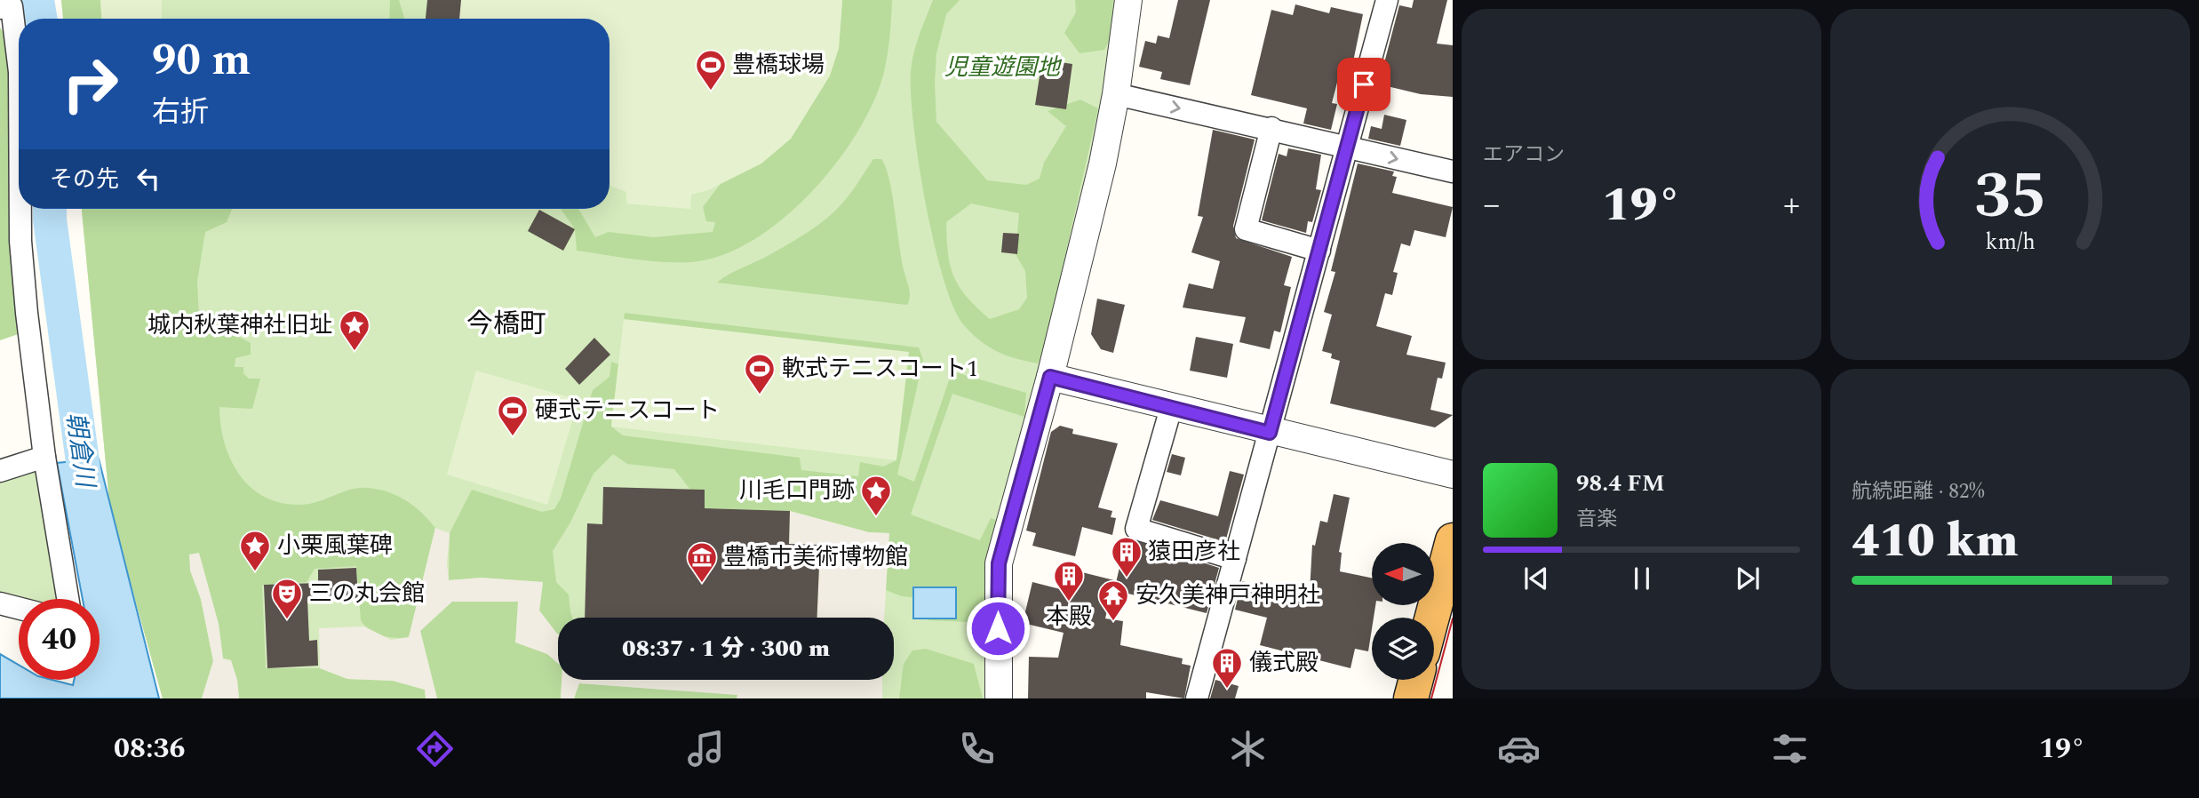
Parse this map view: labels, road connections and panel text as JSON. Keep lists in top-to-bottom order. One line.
{"districts":["今橋町"],"water":["朝倉川"],"parks":["児童遊園地"],"places":{"sports":["豊橋球場","軟式テニスコート1","硬式テニスコート"],"place":["城内秋葉神社旧址","川毛口門跡","小栗風葉碑"],"building":["猿田彦社","本殿","儀式殿"],"museum":["豊橋市美術博物館"],"theatre":["三の丸会館"],"temple":["安久美神戸神明社"]},"north":"left","page":{"tile":["エアコン",["航続距離 · 82%","410 km"]],"turn":["90 m","右折"],"then":"その先","heat":["−","19°","+"],"song":["98.4 FM","音楽"],"limit":"40","trip":"08:37 · 1 分 · 300 m","tabs":["08:36","19°"],"gauge":["35","km/h"]}}
